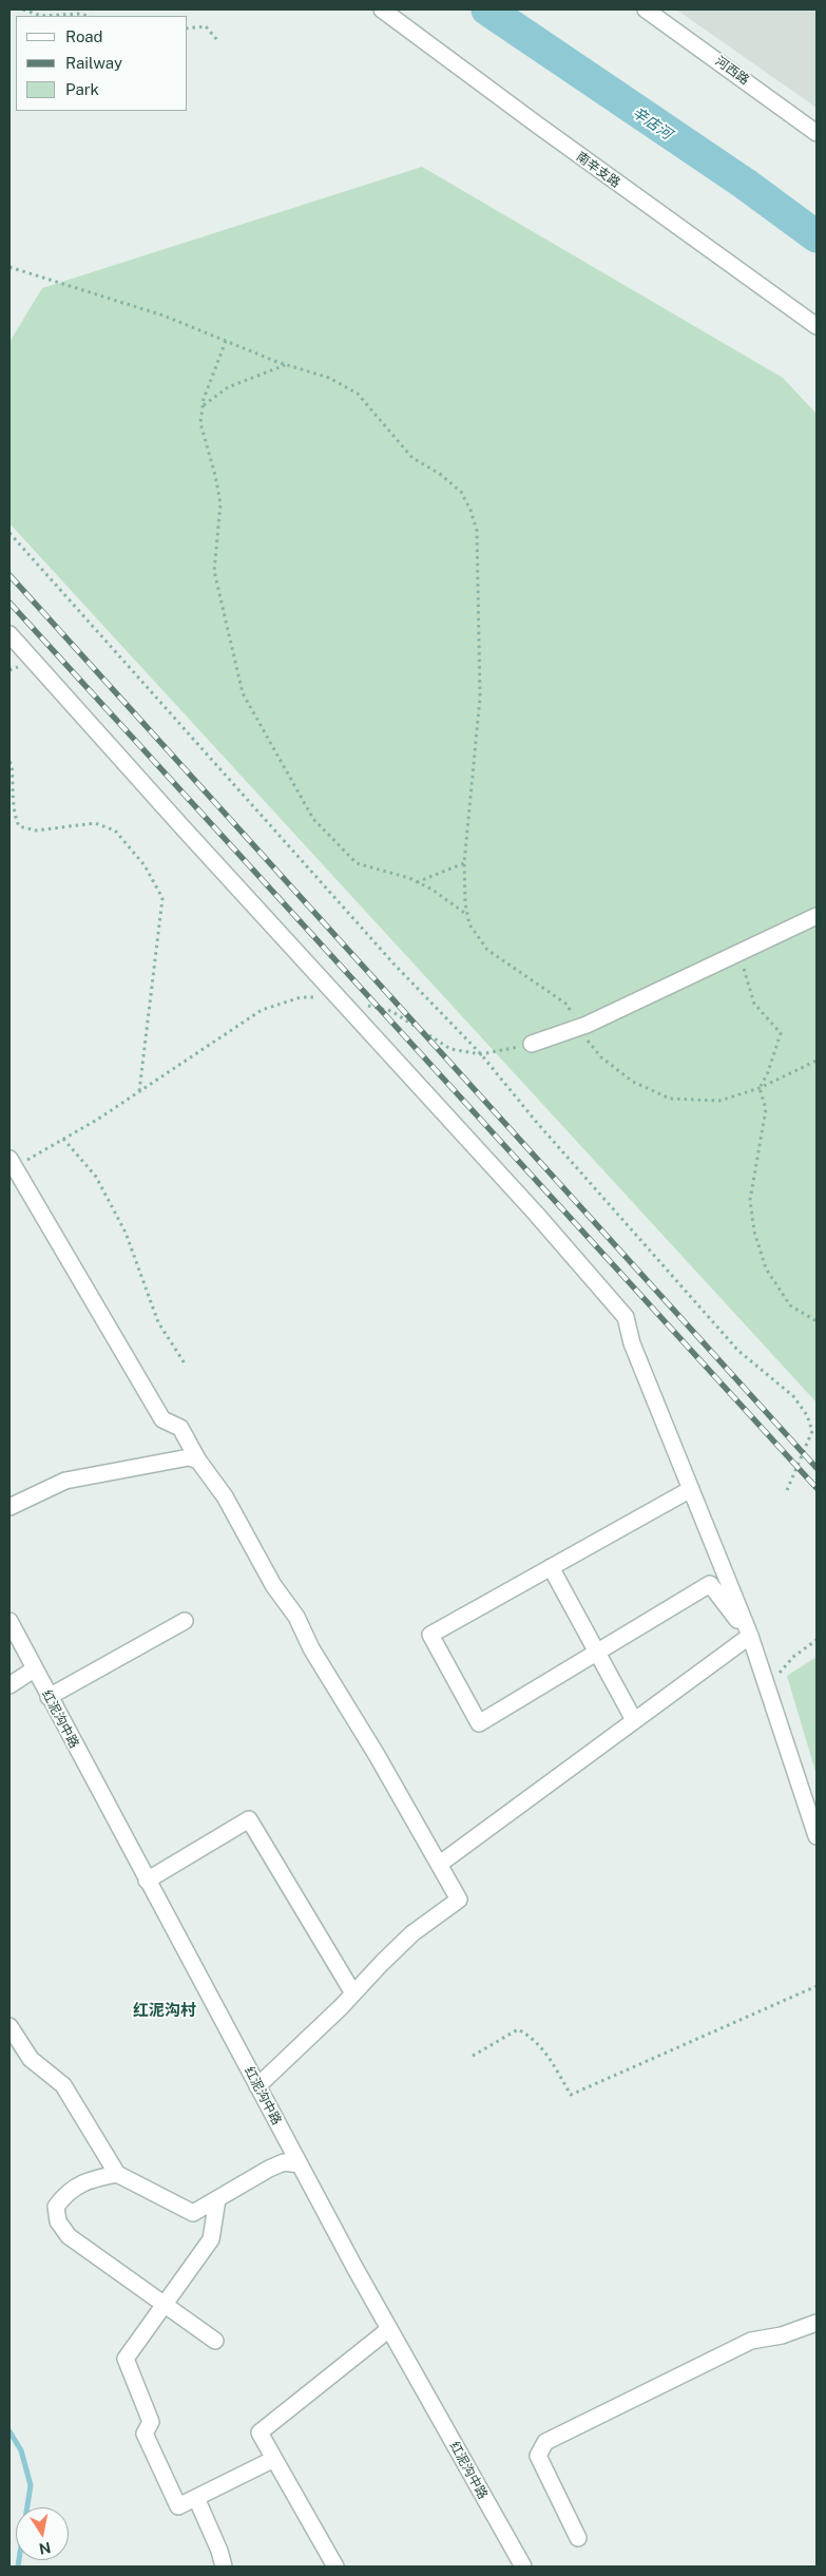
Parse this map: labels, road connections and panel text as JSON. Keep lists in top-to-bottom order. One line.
{"streets":{"street":["河西路","南辛支路","红泥沟中路"]},"districts":["红泥沟村"],"water":["辛店河"],"legend":["Road","Railway","Park"],"north":"bottom"}
